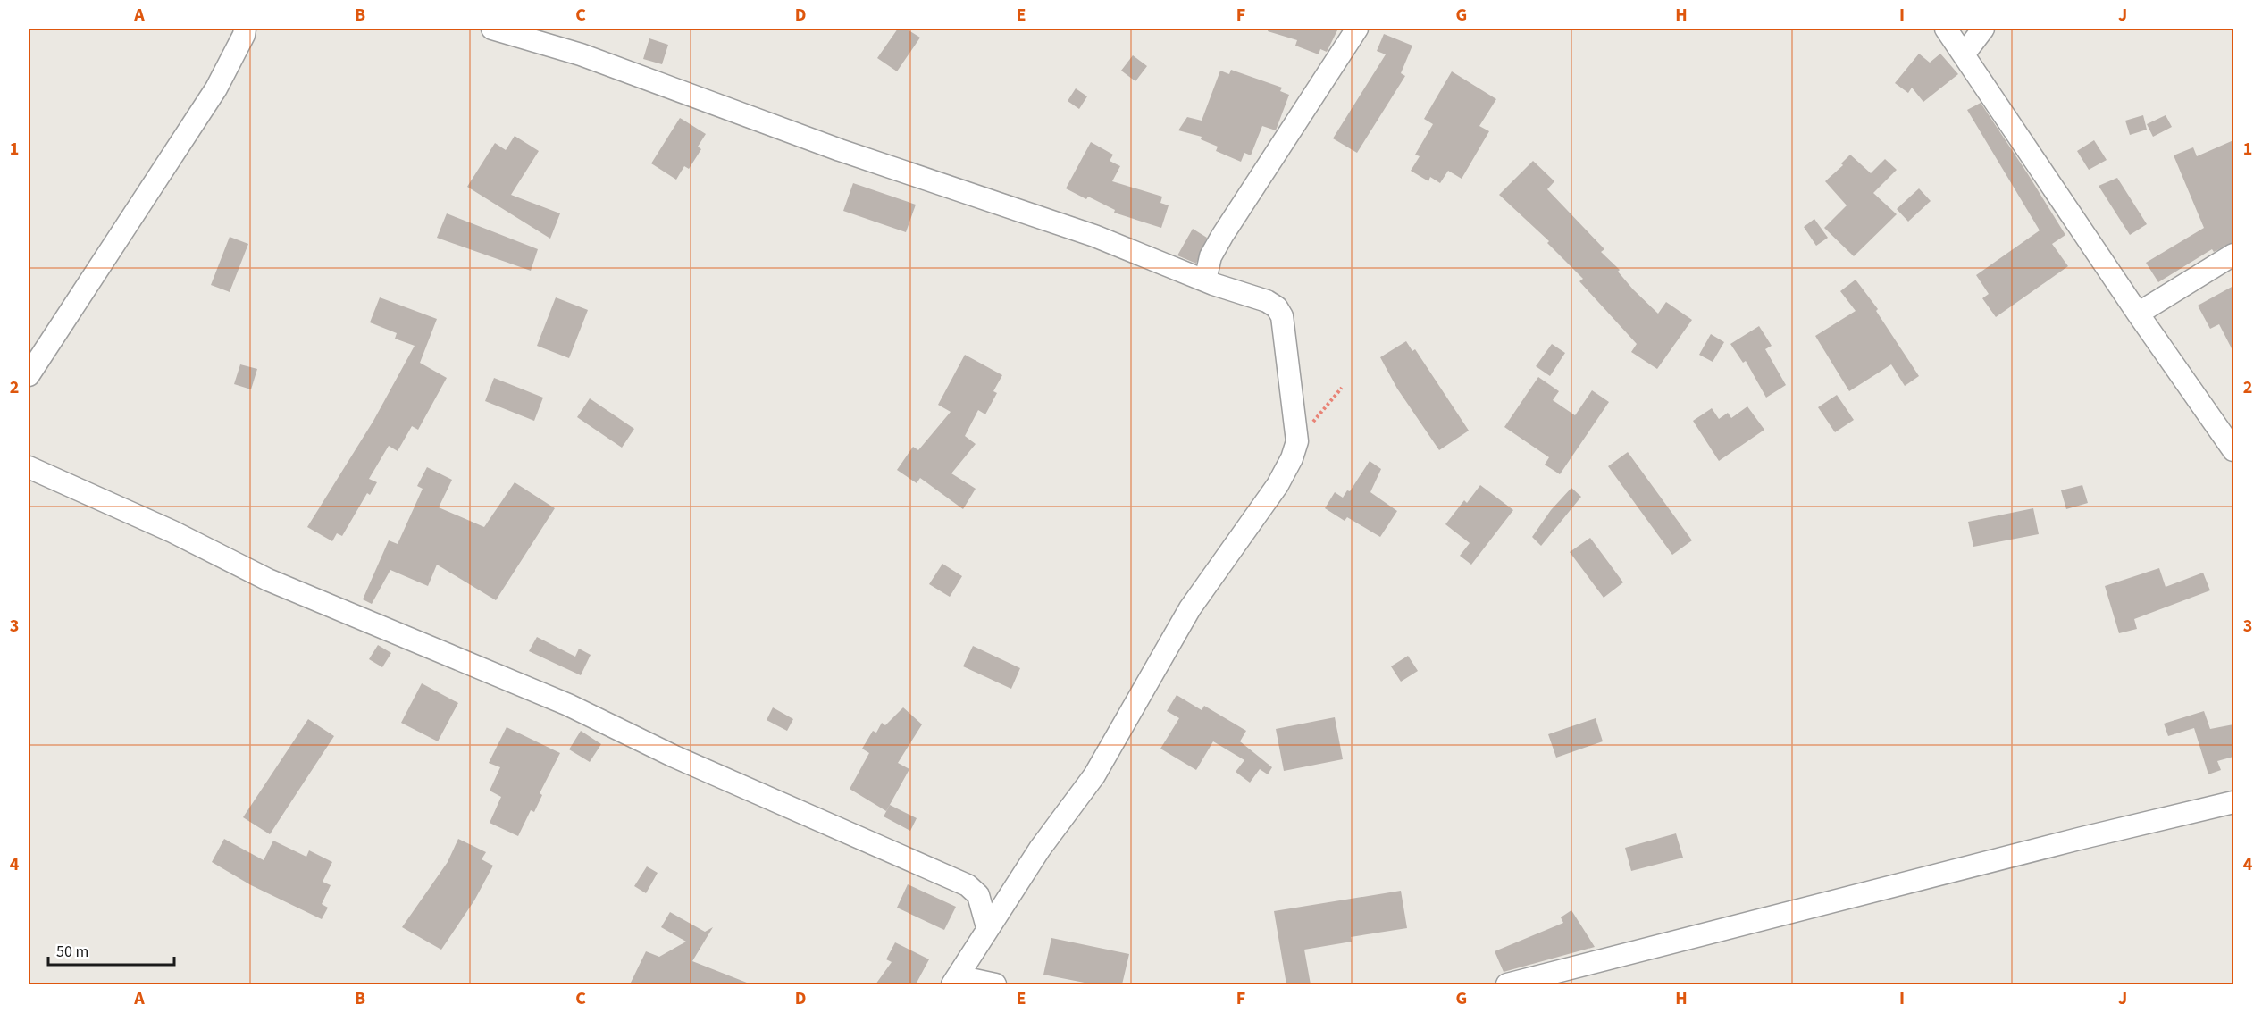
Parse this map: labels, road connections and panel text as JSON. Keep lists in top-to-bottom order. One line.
{"scale_bar":"50 m","grid":{"columns":["A","B","C","D","E","F","G","H","I","J"],"rows":["1","2","3","4"]}}
